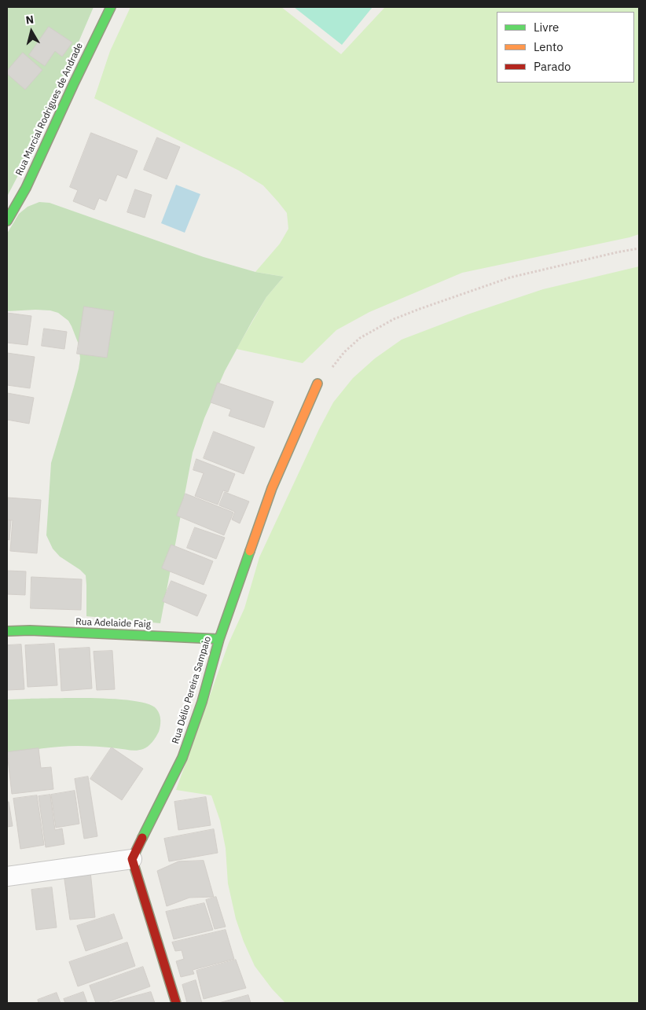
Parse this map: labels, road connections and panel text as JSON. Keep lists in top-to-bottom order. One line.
{"streets":{"street":["Rua Marcial Rodrigues de Andrade","Rua Adelaide Faig","Rua Délio Pereira Sampaio"]},"crossings":[["Rua Adelaide Faig","Rua Délio Pereira Sampaio"]],"legend":["Livre","Lento","Parado"],"north":"top"}
